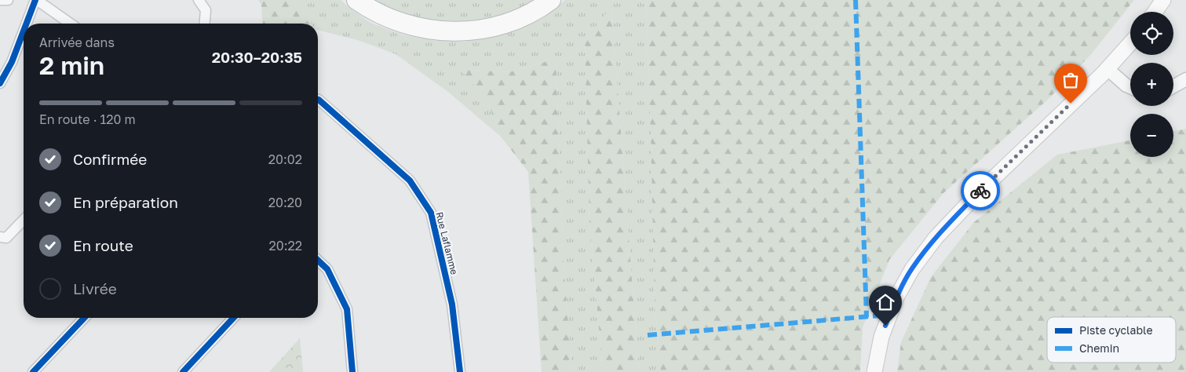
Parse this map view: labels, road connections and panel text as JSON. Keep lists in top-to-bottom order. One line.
{"streets":{"street":["Rue Laflamme"]},"legend":["Piste cyclable","Chemin"],"page":{"map_buttons":["+","−"],"heading":["2 min","Arrivée dans","20:30–20:35"],"bar":"En route · 120 m","list":[["Confirmée","20:02"],["En préparation","20:20"],["En route","20:22"],"Livrée"]}}
